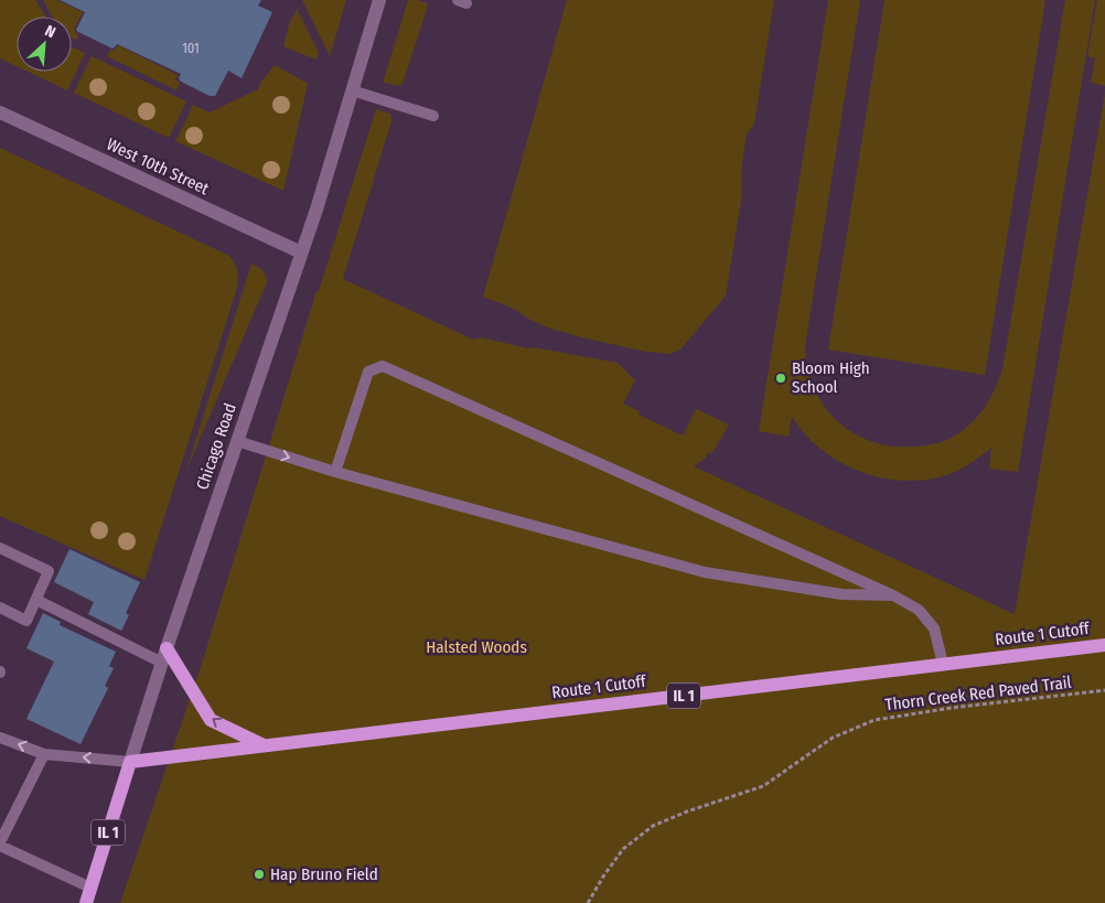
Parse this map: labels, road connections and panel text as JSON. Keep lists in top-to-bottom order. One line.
{"streets":{"main road":["Chicago Road","Route 1 Cutoff","IL 1"],"street":["West 10th Street"],"path":["Thorn Creek Red Paved Trail"]},"crossings":[["West 10th Street","Chicago Road"],["Chicago Road","Route 1 Cutoff"]],"parks":["Halsted Woods"],"places":["Bloom High School","Hap Bruno Field"],"house_numbers":["101"],"north":"top right"}
